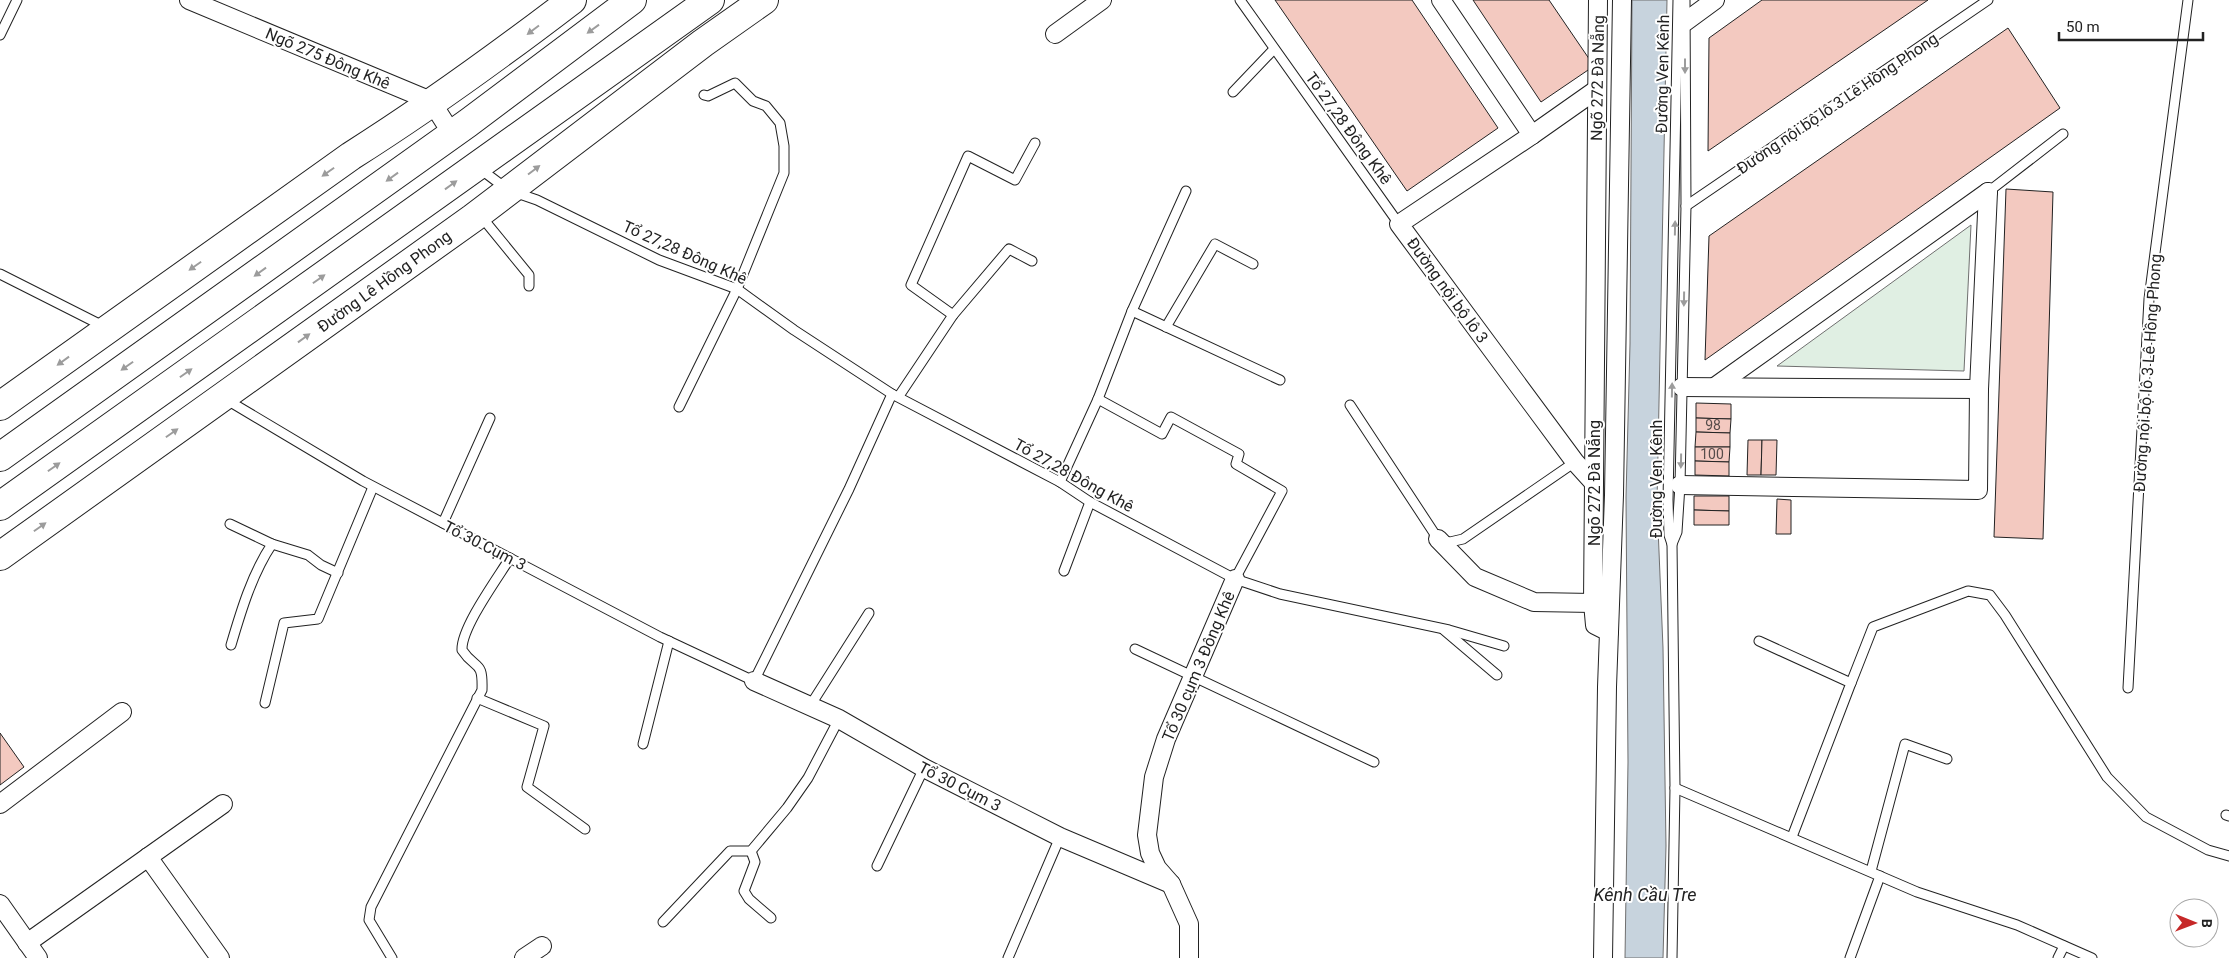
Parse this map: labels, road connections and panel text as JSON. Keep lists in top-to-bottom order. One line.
{"streets":{"main road":["Đường Lê Hồng Phong"],"street":["Ngõ 275 Đông Khê","Ngõ 272 Đà Nẵng","Đường nội bộ lô 3","Tổ 30 Cụm 3","Tổ 30 cụm 3 Đông Khê"],"lane":["Đường Ven Kênh","Đường nội bộ lô 3 Lê Hồng Phong","Tổ 27,28 Đông Khê"]},"crossings":[["Đường Ven Kênh","Đường nội bộ lô 3 Lê Hồng Phong"],["Ngõ 272 Đà Nẵng","Đường nội bộ lô 3"],["Tổ 27,28 Đông Khê","Đường Lê Hồng Phong"],["Tổ 27,28 Đông Khê","Đường nội bộ lô 3"],["Tổ 27,28 Đông Khê","Tổ 30 cụm 3 Đông Khê"],["Đường Lê Hồng Phong","Tổ 30 Cụm 3"],["Tổ 30 Cụm 3","Tổ 30 cụm 3 Đông Khê"]],"water":["Kênh Cầu Tre"],"house_numbers":["98","100"],"scale_bar":"50 m","north":"right"}
